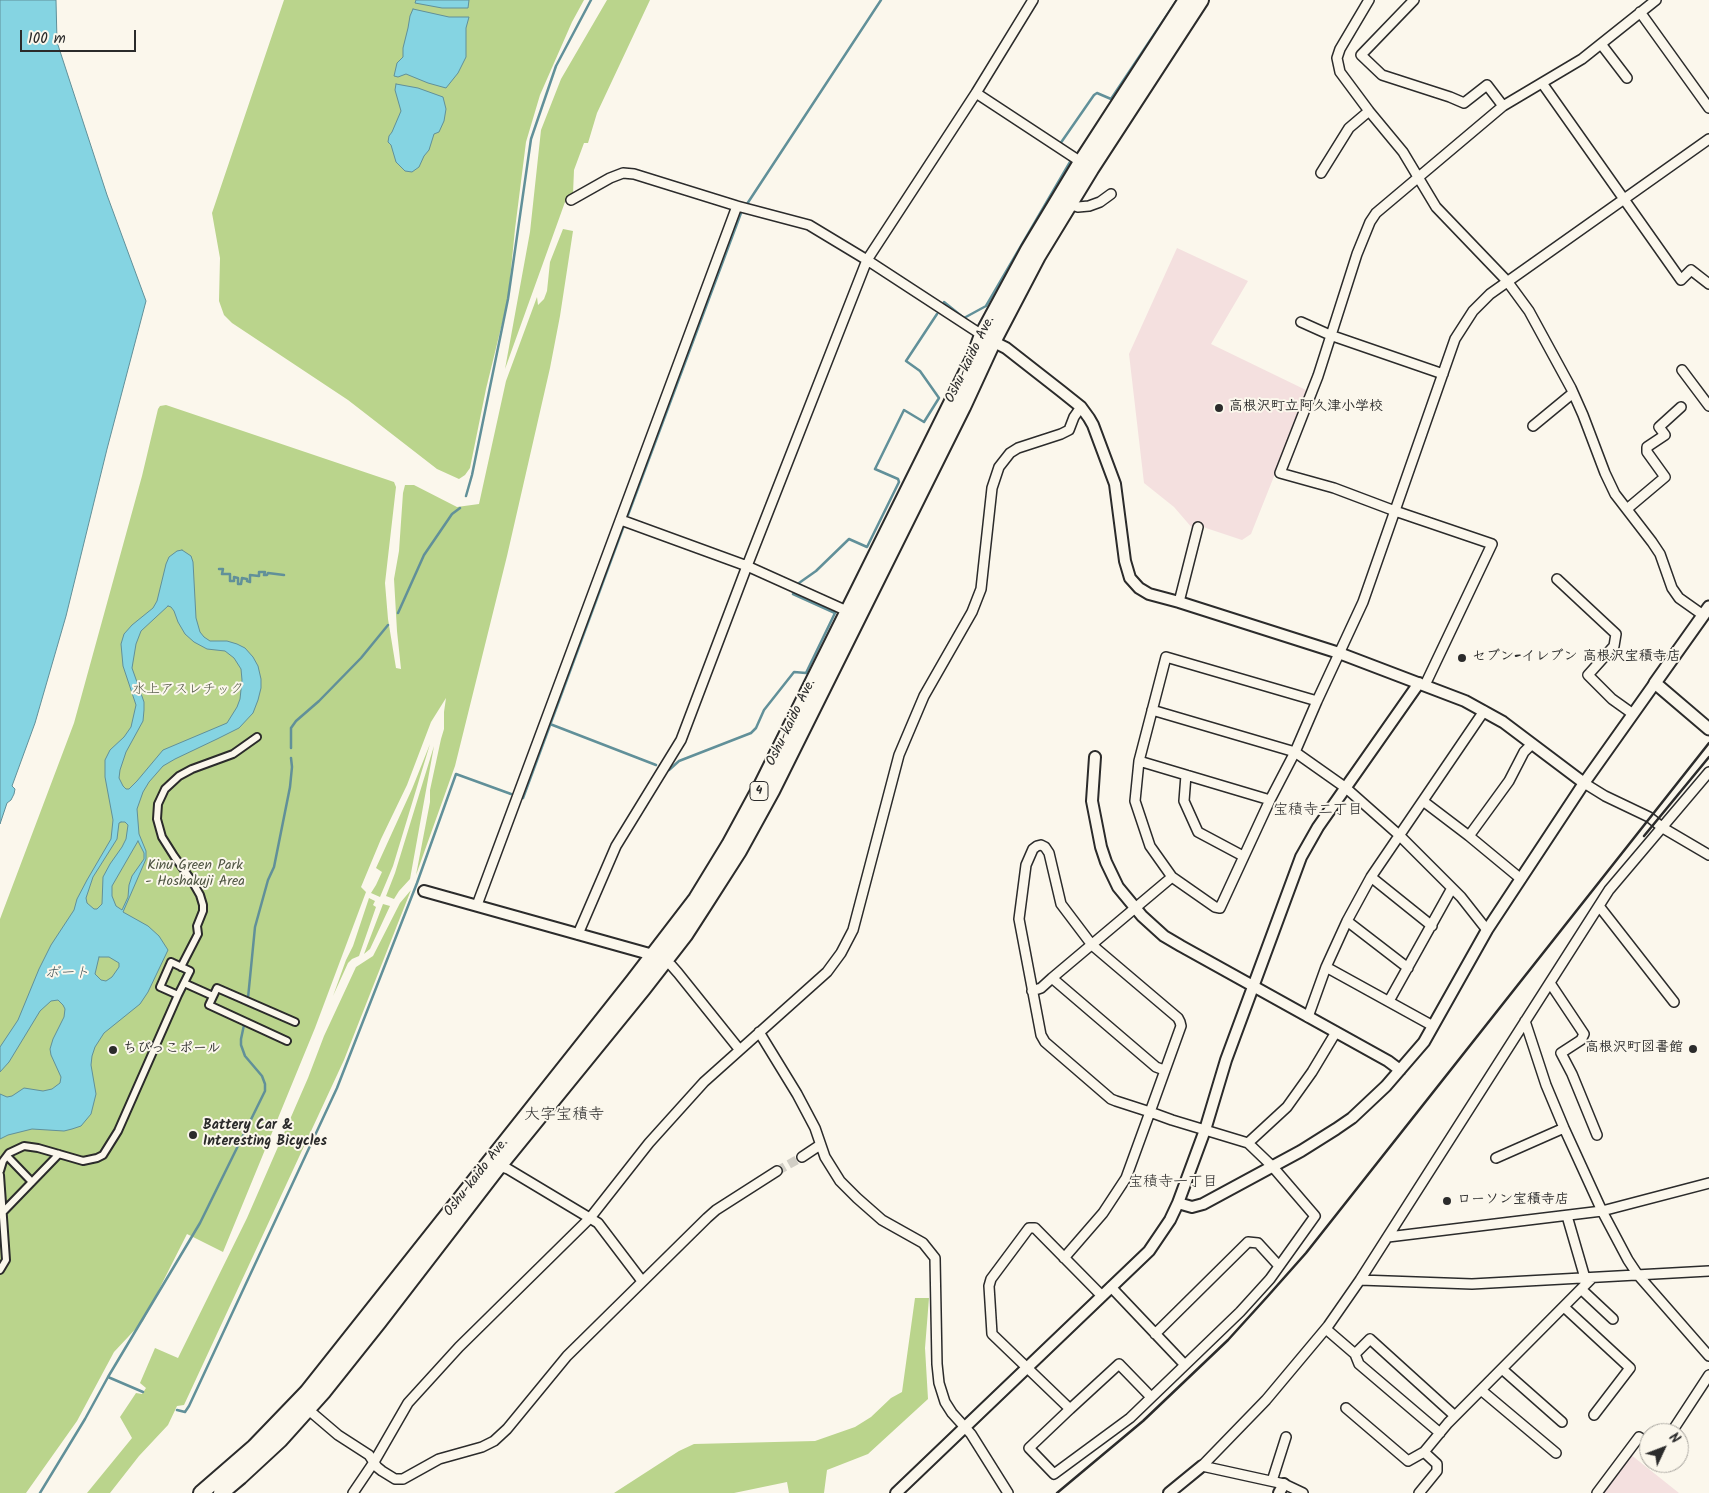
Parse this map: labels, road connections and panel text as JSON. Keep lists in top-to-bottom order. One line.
{"streets":{"highway":["Oshu-kaido Ave.","4"]},"districts":["宝積寺二丁目","大字宝積寺","宝積寺一丁目"],"water":["ボート"],"parks":["水上アスレチック","Kinu Green Park - Hoshakuji Area"],"places":["高根沢町立阿久津小学校","セブン-イレブン 高根沢宝積寺店","高根沢町図書館","ちびっこポール","Battery Car & Interesting Bicycles","ローソン宝積寺店"],"scale_bar":"100 m","north":"top right"}
